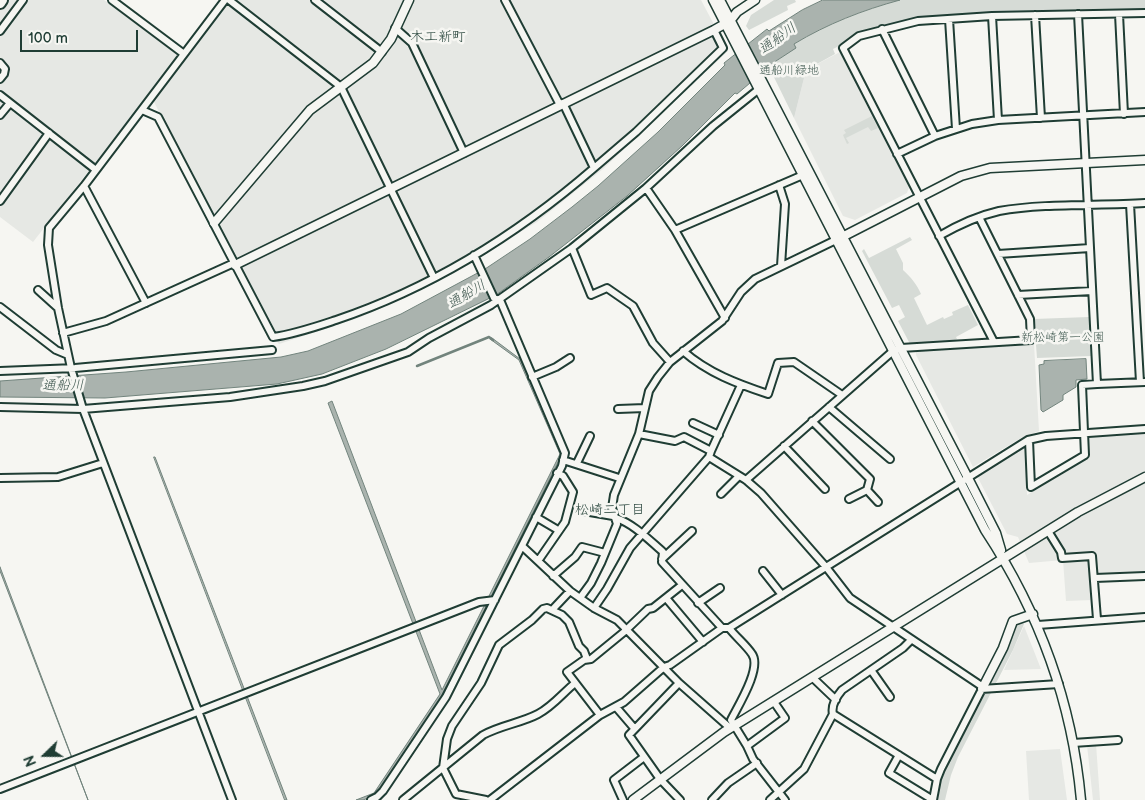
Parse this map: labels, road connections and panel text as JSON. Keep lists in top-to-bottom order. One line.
{"districts":["木工新町","松崎二丁目"],"water":["通船川"],"parks":["通船川緑地","新松崎第一公園"],"scale_bar":"100 m","north":"left"}
